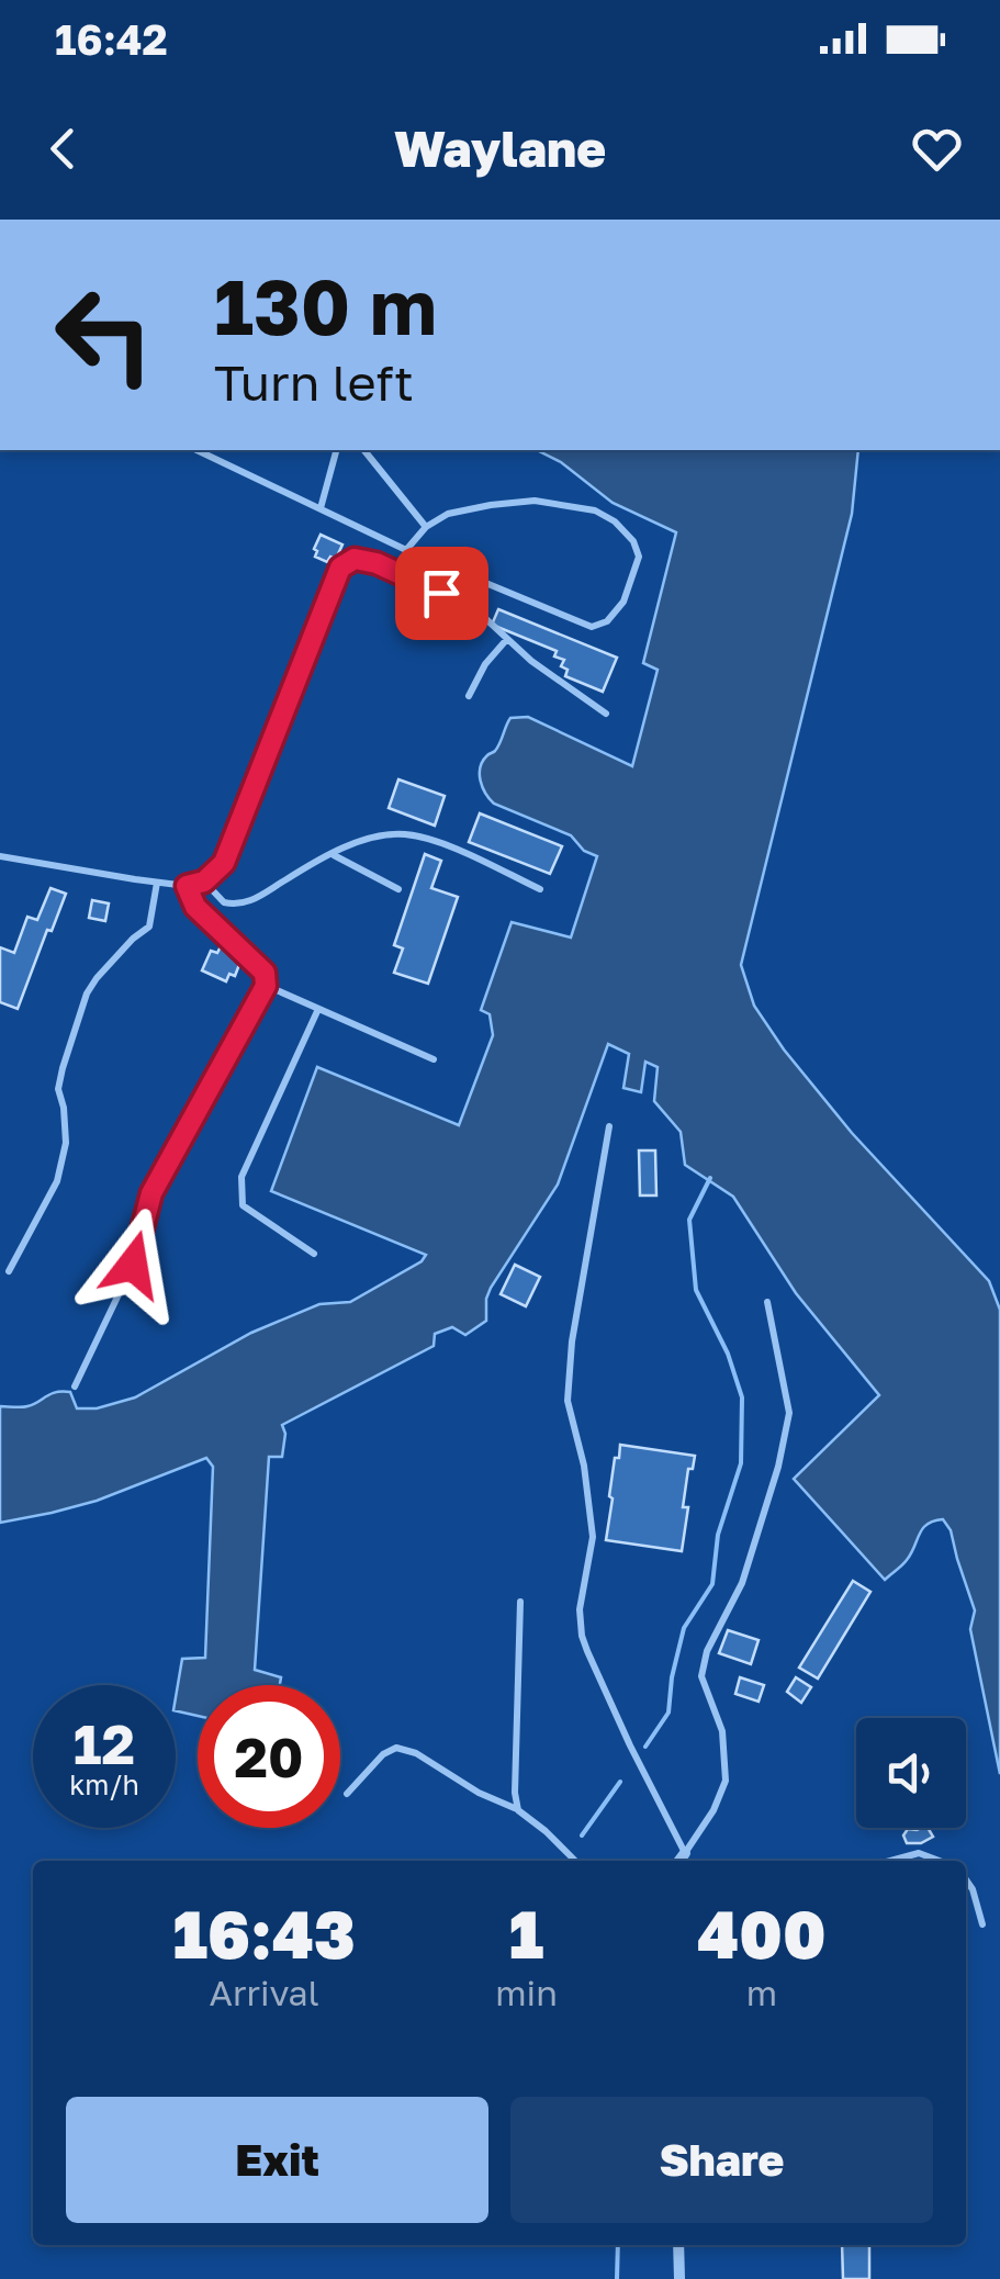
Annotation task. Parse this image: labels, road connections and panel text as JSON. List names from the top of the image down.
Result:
{
  "page": {
    "status": "16:42",
    "header": "Waylane",
    "turn": ["130 m", "Turn left"],
    "speed": "12 km/h",
    "limit": "20",
    "eta": [
      "16:43",
      "Arrival",
      "1",
      "min",
      "400",
      "m"
    ],
    "buttons": ["Exit", "Share"]
  }
}
